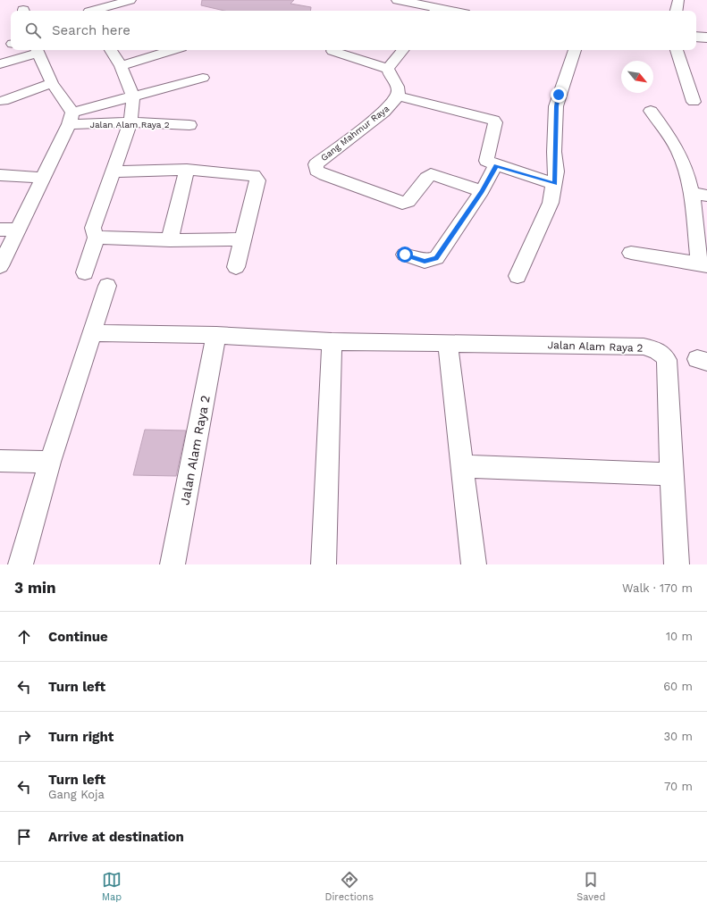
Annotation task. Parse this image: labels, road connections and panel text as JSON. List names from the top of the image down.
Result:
{
  "streets": {
    "street": ["Jalan Alam Raya 2", "Gang Mahmur Raya"]
  },
  "north": "bottom right",
  "page": {
    "search": "Search here",
    "heading": ["3 min", "Walk · 170 m"],
    "list": [
      ["Continue", "10 m"],
      ["Turn left", "60 m"],
      ["Turn right", "30 m"],
      ["Turn left", "Gang Koja", "70 m"],
      "Arrive at destination"
    ],
    "nav": ["Map", "Directions", "Saved"]
  }
}
